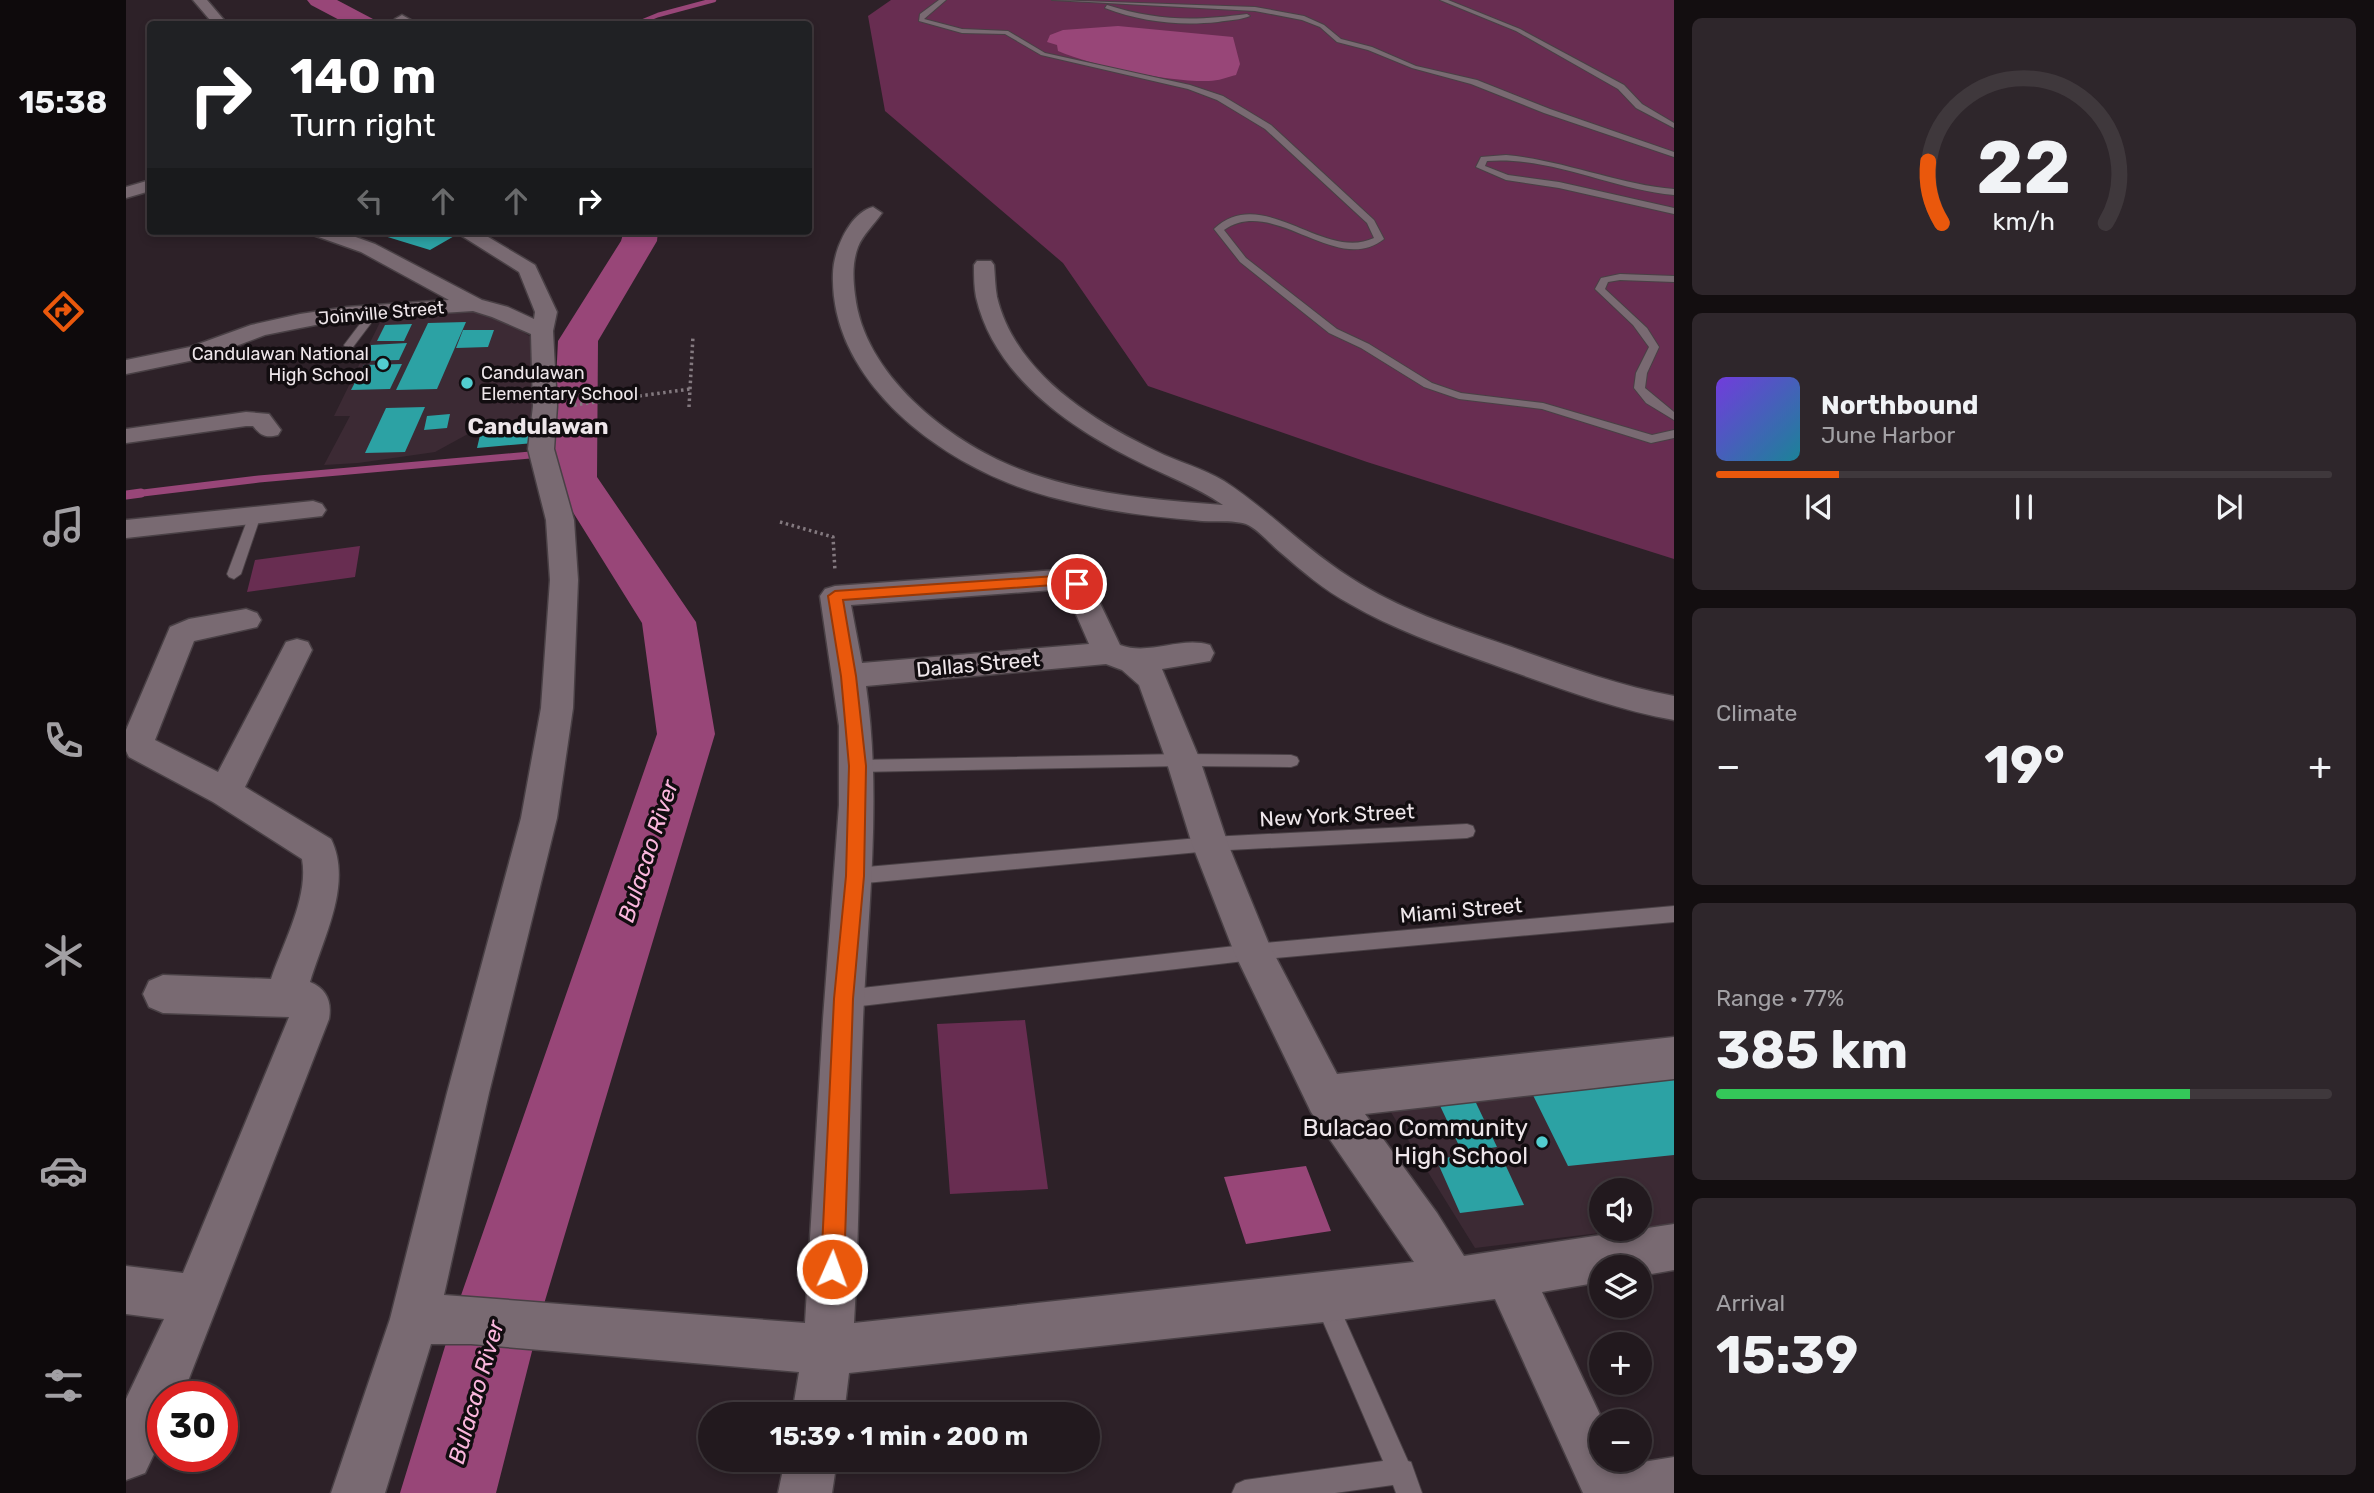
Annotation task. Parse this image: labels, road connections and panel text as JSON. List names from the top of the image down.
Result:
{
  "streets": {
    "street": ["Joinville Street", "Dallas Street"],
    "lane": ["New York Street", "Miami Street"]
  },
  "districts": ["Candulawan"],
  "water": ["Bulacao River"],
  "places": ["Candulawan National High School", "Candulawan Elementary School", "Bulacao Community High School"],
  "page": {
    "tabs": "15:38",
    "turn": ["140 m", "Turn right"],
    "song": ["Northbound", "June Harbor"],
    "tile": [
      "Climate",
      ["Range · 77%", "385 km"],
      ["Arrival", "15:39"]
    ],
    "heat": ["−", "19°", "+"],
    "map_buttons": ["+", "−"],
    "limit": "30",
    "trip": "15:39 · 1 min · 200 m",
    "gauge": ["22", "km/h"]
  }
}
